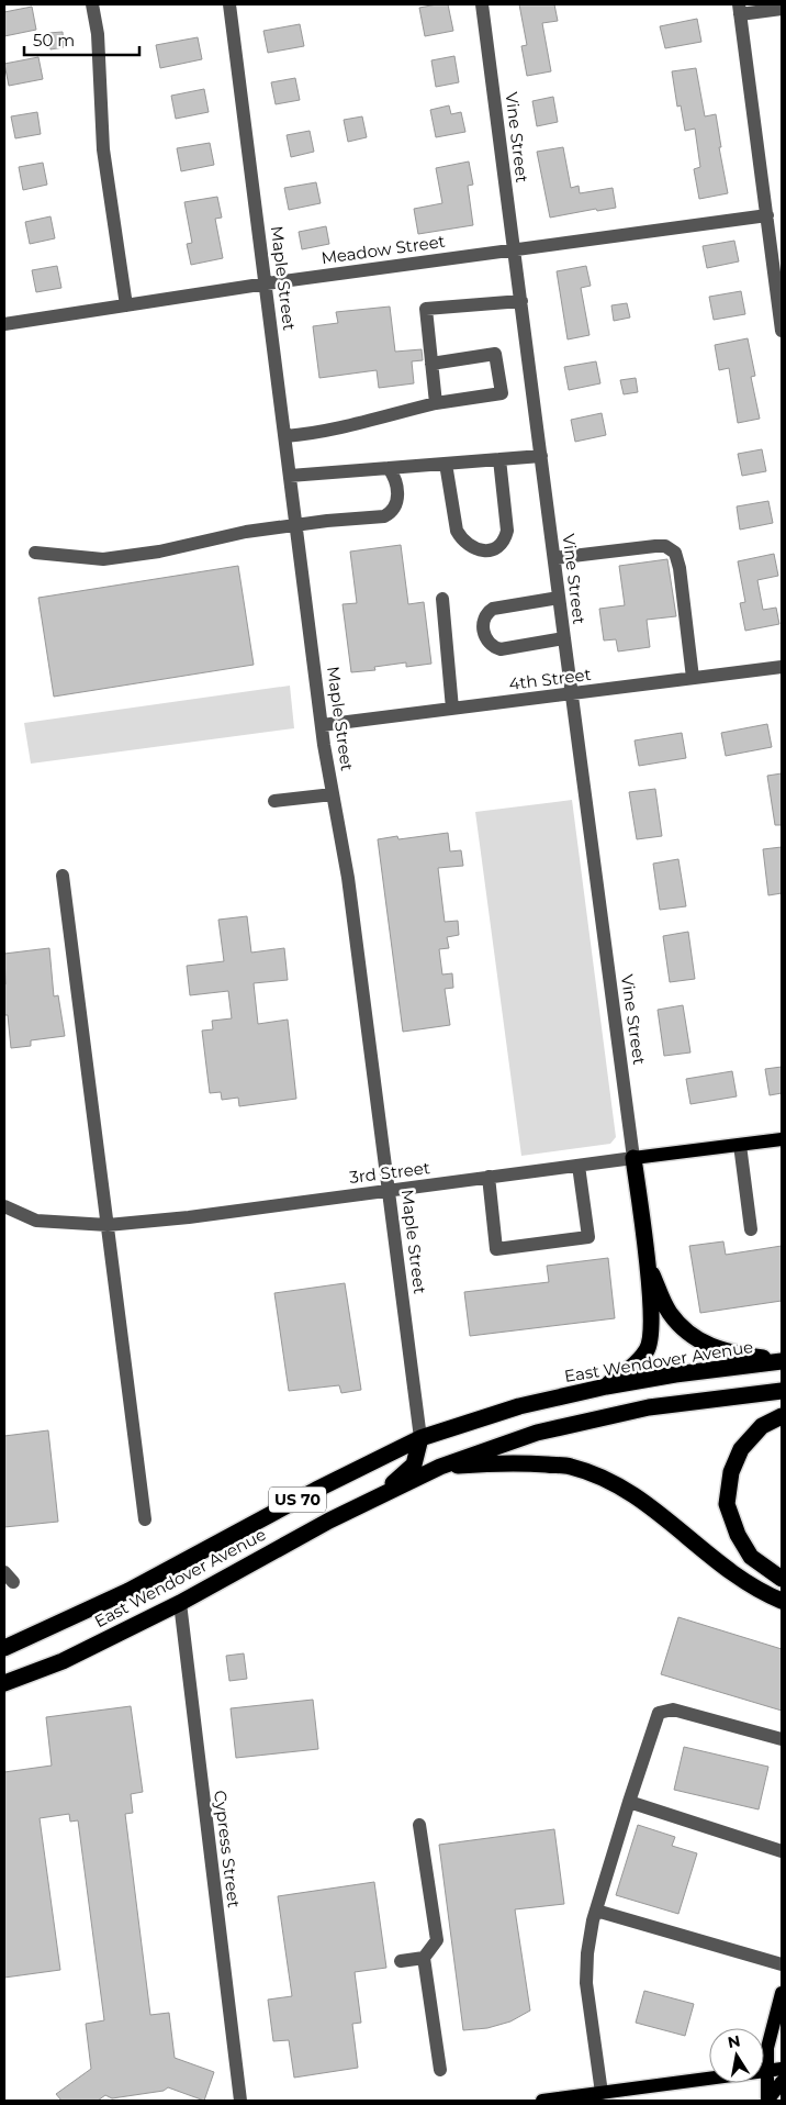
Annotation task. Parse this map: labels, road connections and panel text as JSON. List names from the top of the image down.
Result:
{
  "streets": {
    "highway": ["East Wendover Avenue", "US 70"],
    "main road": ["3rd Street"],
    "street": [
      "Vine Street",
      "Meadow Street",
      "Maple Street",
      "4th Street",
      "Cypress Street"
    ]
  },
  "crossings": [
    ["Vine Street", "Meadow Street"],
    ["Vine Street", "4th Street"],
    ["Vine Street", "3rd Street"],
    ["Meadow Street", "Maple Street"],
    ["Maple Street", "4th Street"],
    ["Maple Street", "3rd Street"],
    ["Maple Street", "East Wendover Avenue"],
    ["East Wendover Avenue", "Cypress Street"]
  ],
  "scale_bar": "50 m",
  "north": "top"
}
